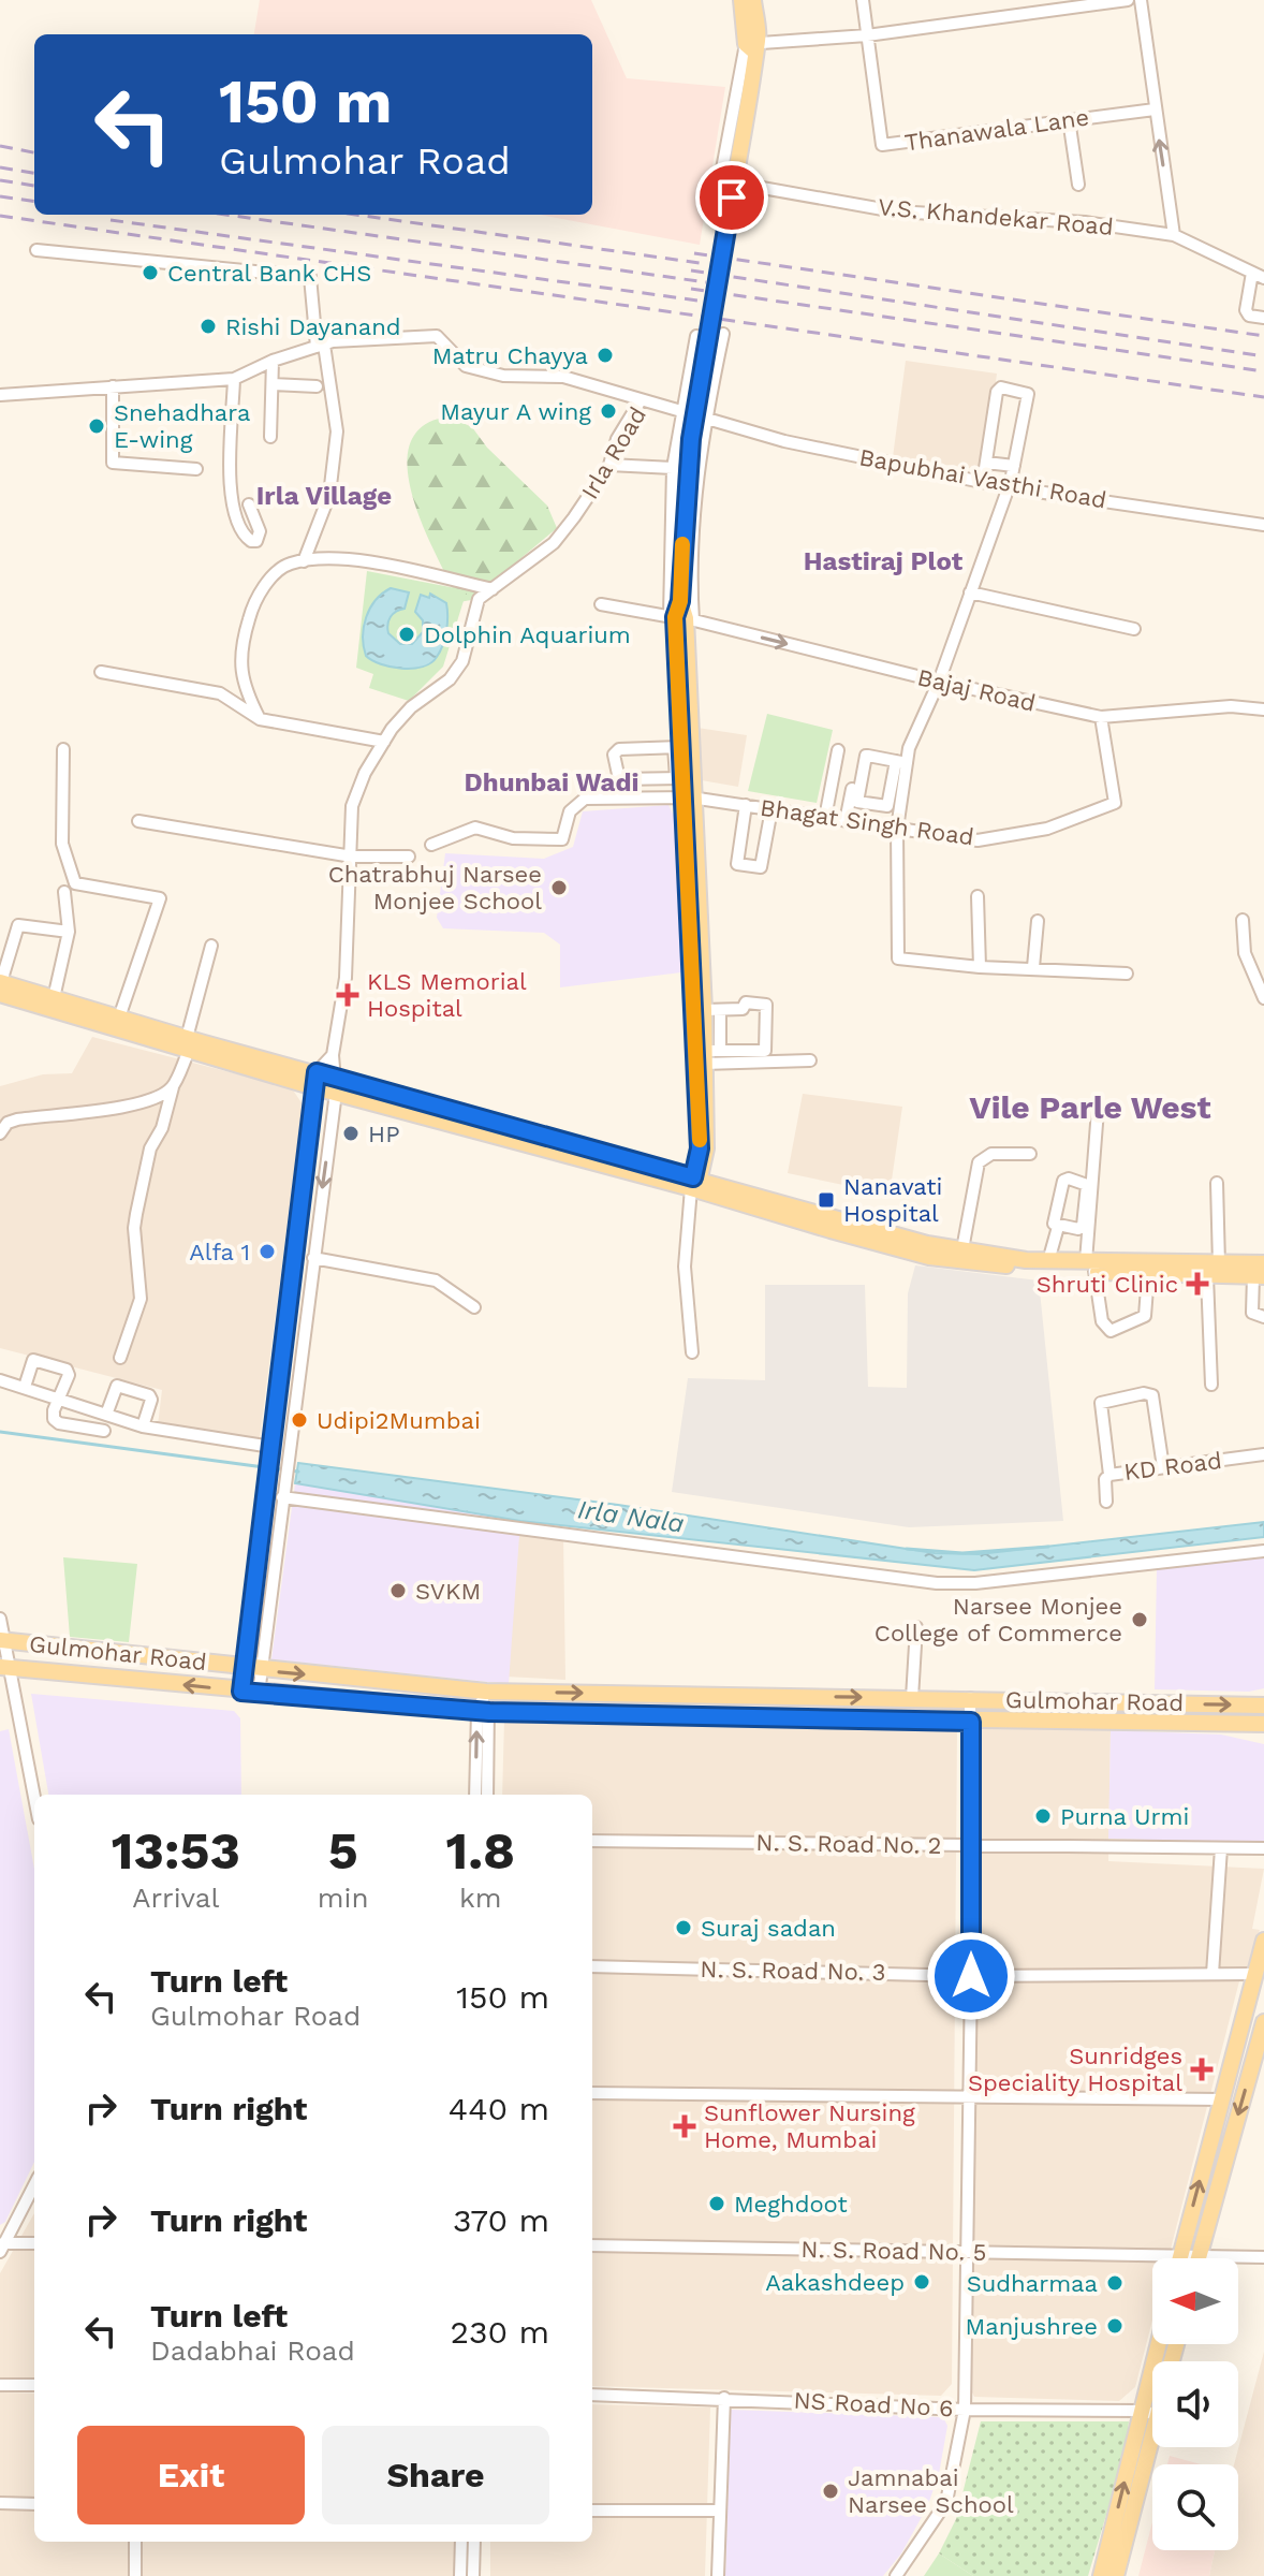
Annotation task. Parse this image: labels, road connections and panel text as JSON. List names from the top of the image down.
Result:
{
  "streets": {
    "main road": ["Gulmohar Road"],
    "street": [
      "Thanawala Lane",
      "V.S. Khandekar Road",
      "Irla Road",
      "Bapubhai Vasthi Road",
      "Bajaj Road",
      "Bhagat Singh Road",
      "KD Road",
      "N. S. Road No. 2",
      "N. S. Road No. 3",
      "N. S. Road No. 5",
      "NS Road No 6"
    ]
  },
  "crossings": [
    ["Irla Road", "Bapubhai Vasthi Road"],
    ["Irla Road", "Gulmohar Road"],
    ["Bajaj Road", "Bhagat Singh Road"]
  ],
  "one_way": ["Bajaj Road"],
  "districts": [
    "Irla Village",
    "Hastiraj Plot",
    "Dhunbai Wadi",
    "Vile Parle West"
  ],
  "water": ["Irla Nala"],
  "places": {
    "other": [
      "Central Bank CHS",
      "Rishi Dayanand",
      "Matru Chayya",
      "Mayur A wing",
      "Snehadhara E-wing",
      "Dolphin Aquarium",
      "Chatrabhuj Narsee Monjee School",
      "HP",
      "Alfa 1",
      "Udipi2Mumbai",
      "SVKM",
      "Narsee Monjee College of Commerce",
      "Purna Urmi",
      "Suraj sadan",
      "Meghdoot",
      "Aakashdeep",
      "Sudharmaa",
      "Manjushree",
      "Jamnabai Narsee School"
    ],
    "health": [
      "KLS Memorial Hospital",
      "Shruti Clinic",
      "Sunridges Speciality Hospital",
      "Sunflower Nursing Home, Mumbai"
    ],
    "transit": ["Nanavati Hospital"]
  },
  "north": "left",
  "page": {
    "turn": ["150 m", "Gulmohar Road"],
    "eta": [
      "13:53",
      "Arrival",
      "5",
      "min",
      "1.8",
      "km"
    ],
    "list": [
      {
        "name": "Turn left",
        "note": "Gulmohar Road",
        "value": "150 m"
      },
      {
        "name": "Turn right",
        "value": "440 m"
      },
      {
        "name": "Turn right",
        "value": "370 m"
      },
      {
        "name": "Turn left",
        "note": "Dadabhai Road",
        "value": "230 m"
      }
    ],
    "buttons": ["Exit", "Share"]
  }
}
